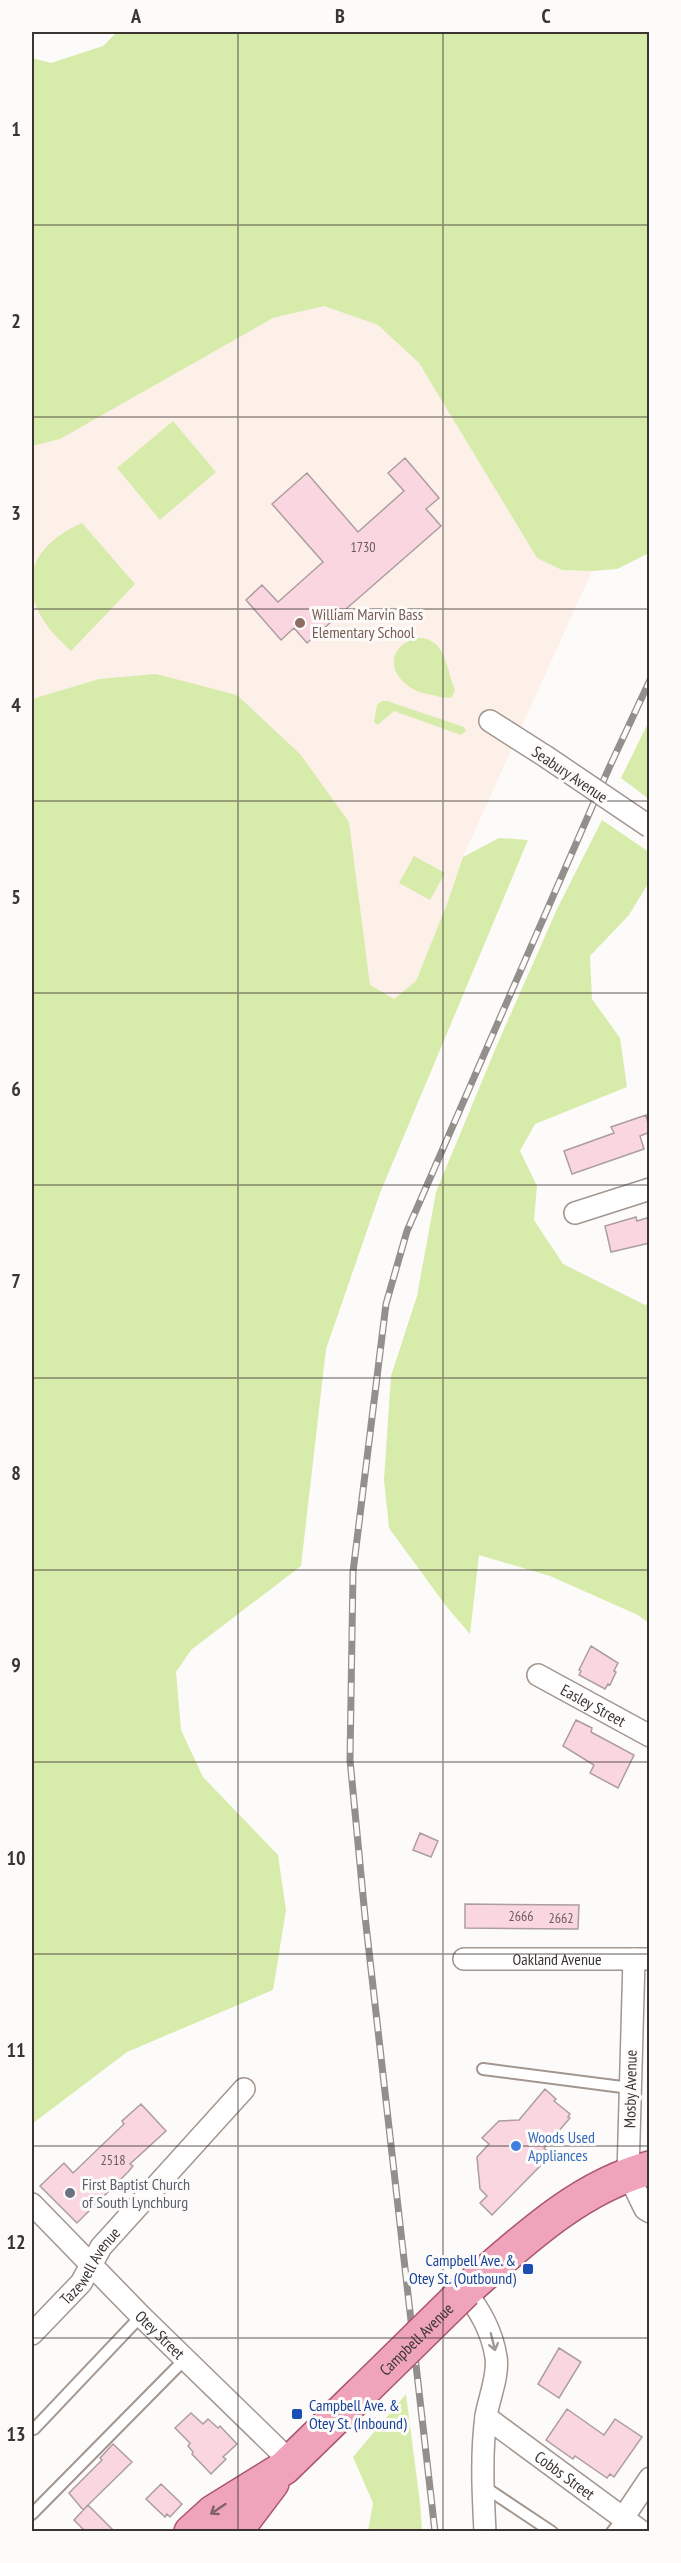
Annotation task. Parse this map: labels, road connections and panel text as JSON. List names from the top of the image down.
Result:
{
  "streets": {
    "main road": ["Campbell Avenue"],
    "street": [
      "Seabury Avenue",
      "Easley Street",
      "Oakland Avenue",
      "Mosby Avenue",
      "Tazewell Avenue",
      "Otey Street",
      "Cobbs Street"
    ]
  },
  "crossings": [
    ["Oakland Avenue", "Mosby Avenue"],
    ["Mosby Avenue", "Campbell Avenue"],
    ["Tazewell Avenue", "Otey Street"],
    ["Otey Street", "Campbell Avenue"]
  ],
  "places": {
    "other": ["William Marvin Bass Elementary School", "Woods Used Appliances", "First Baptist Church of South Lynchburg"],
    "transit": ["Campbell Ave. & Otey St. (Outbound)", "Campbell Ave. & Otey St. (Inbound)"]
  },
  "house_numbers": [
    "1730",
    "2666",
    "2662",
    "2518"
  ],
  "grid": {
    "columns": ["A", "B", "C"],
    "rows": [
      "1",
      "2",
      "3",
      "4",
      "5",
      "6",
      "7",
      "8",
      "9",
      "10",
      "11",
      "12",
      "13"
    ]
  }
}
